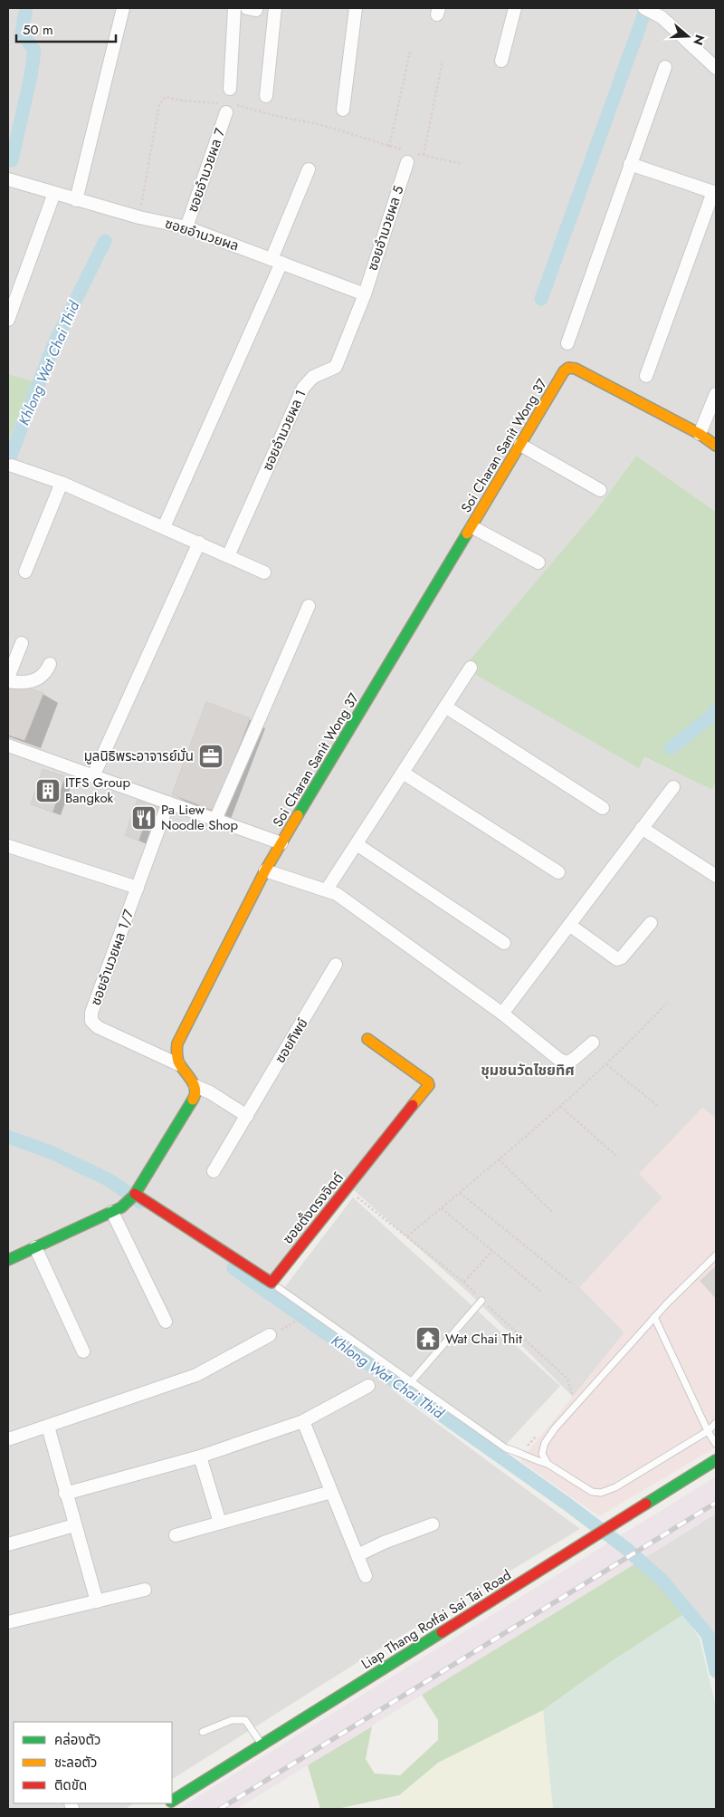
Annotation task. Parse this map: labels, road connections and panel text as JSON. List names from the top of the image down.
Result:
{
  "streets": {
    "street": [
      "ซอยอำนวยผล 7",
      "ซอยอำนวยผล 5",
      "ซอยอำนวยผล",
      "ซอยอำนวยผล 1",
      "Soi Charan Sanit Wong 37",
      "ซอยอำนวยผล 1/7",
      "ซอยทิพย์",
      "ซอยตั้งตรงจิตต์",
      "Liap Thang Rotfai Sai Tai Road"
    ]
  },
  "crossings": [
    ["ซอยอำนวยผล 7", "ซอยอำนวยผล"],
    ["ซอยอำนวยผล 5", "ซอยอำนวยผล"],
    ["ซอยอำนวยผล 5", "ซอยอำนวยผล 1"],
    ["ซอยอำนวยผล", "ซอยอำนวยผล 1"],
    ["Soi Charan Sanit Wong 37", "ซอยอำนวยผล 1/7"]
  ],
  "districts": ["ชุมชนวัดไชยทิศ"],
  "water": ["Khlong Wat Chai Thid"],
  "places": {
    "office": ["มูลนิธิพระอาจารย์มั่น"],
    "building": ["ITFS Group Bangkok"],
    "restaurant": ["Pa Liew Noodle Shop"],
    "temple": ["Wat Chai Thit"]
  },
  "legend": ["คล่องตัว", "ชะลอตัว", "ติดขัด"],
  "scale_bar": "50 m",
  "north": "right"
}
